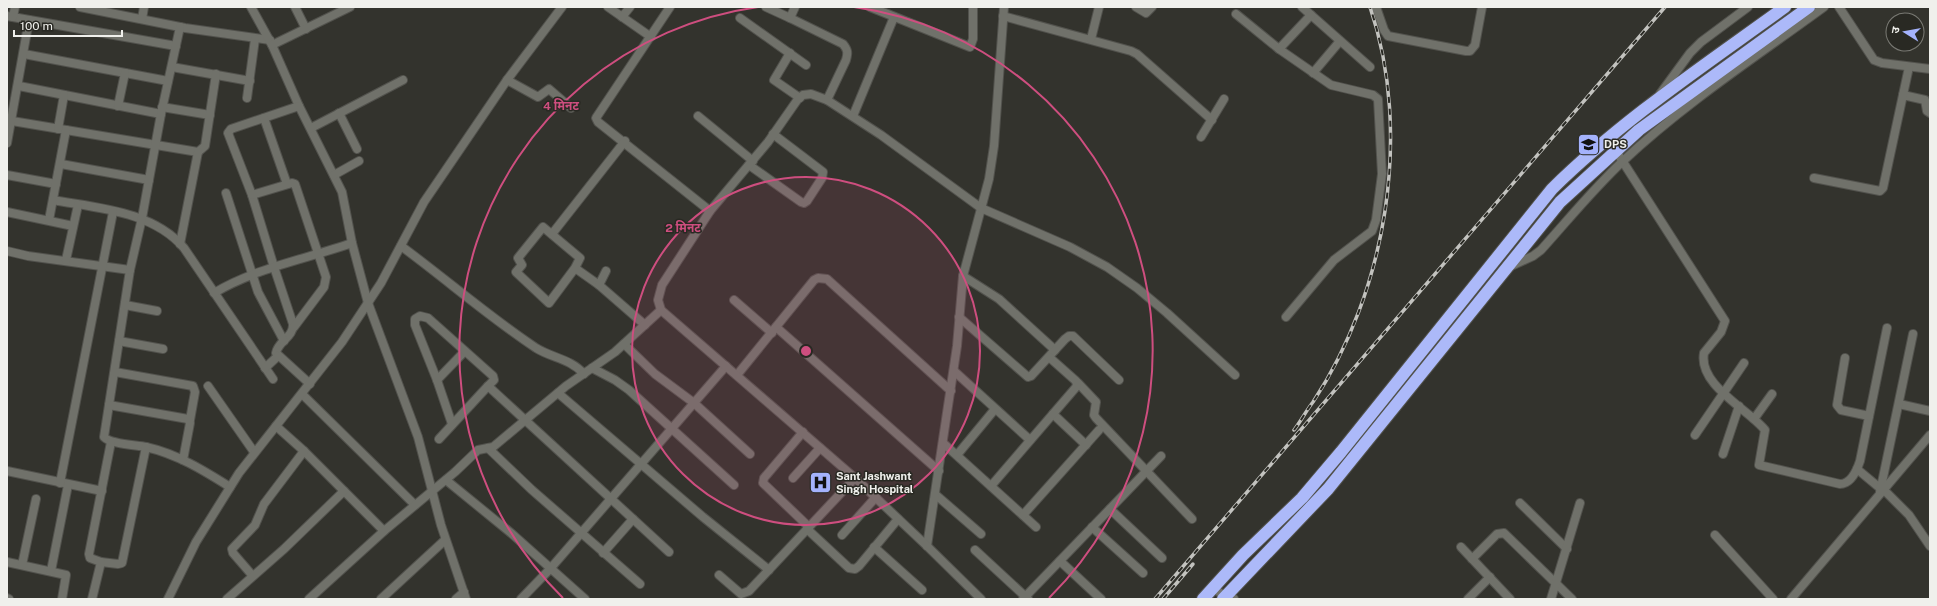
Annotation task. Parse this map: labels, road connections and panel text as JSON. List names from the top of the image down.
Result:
{
  "places": {
    "school or university": ["DPS"],
    "hospital": ["Sant Jashwant Singh Hospital"]
  },
  "scale_bar": "100 m",
  "north": "left",
  "rings": ["4 मिनट", "2 मिनट"]
}
